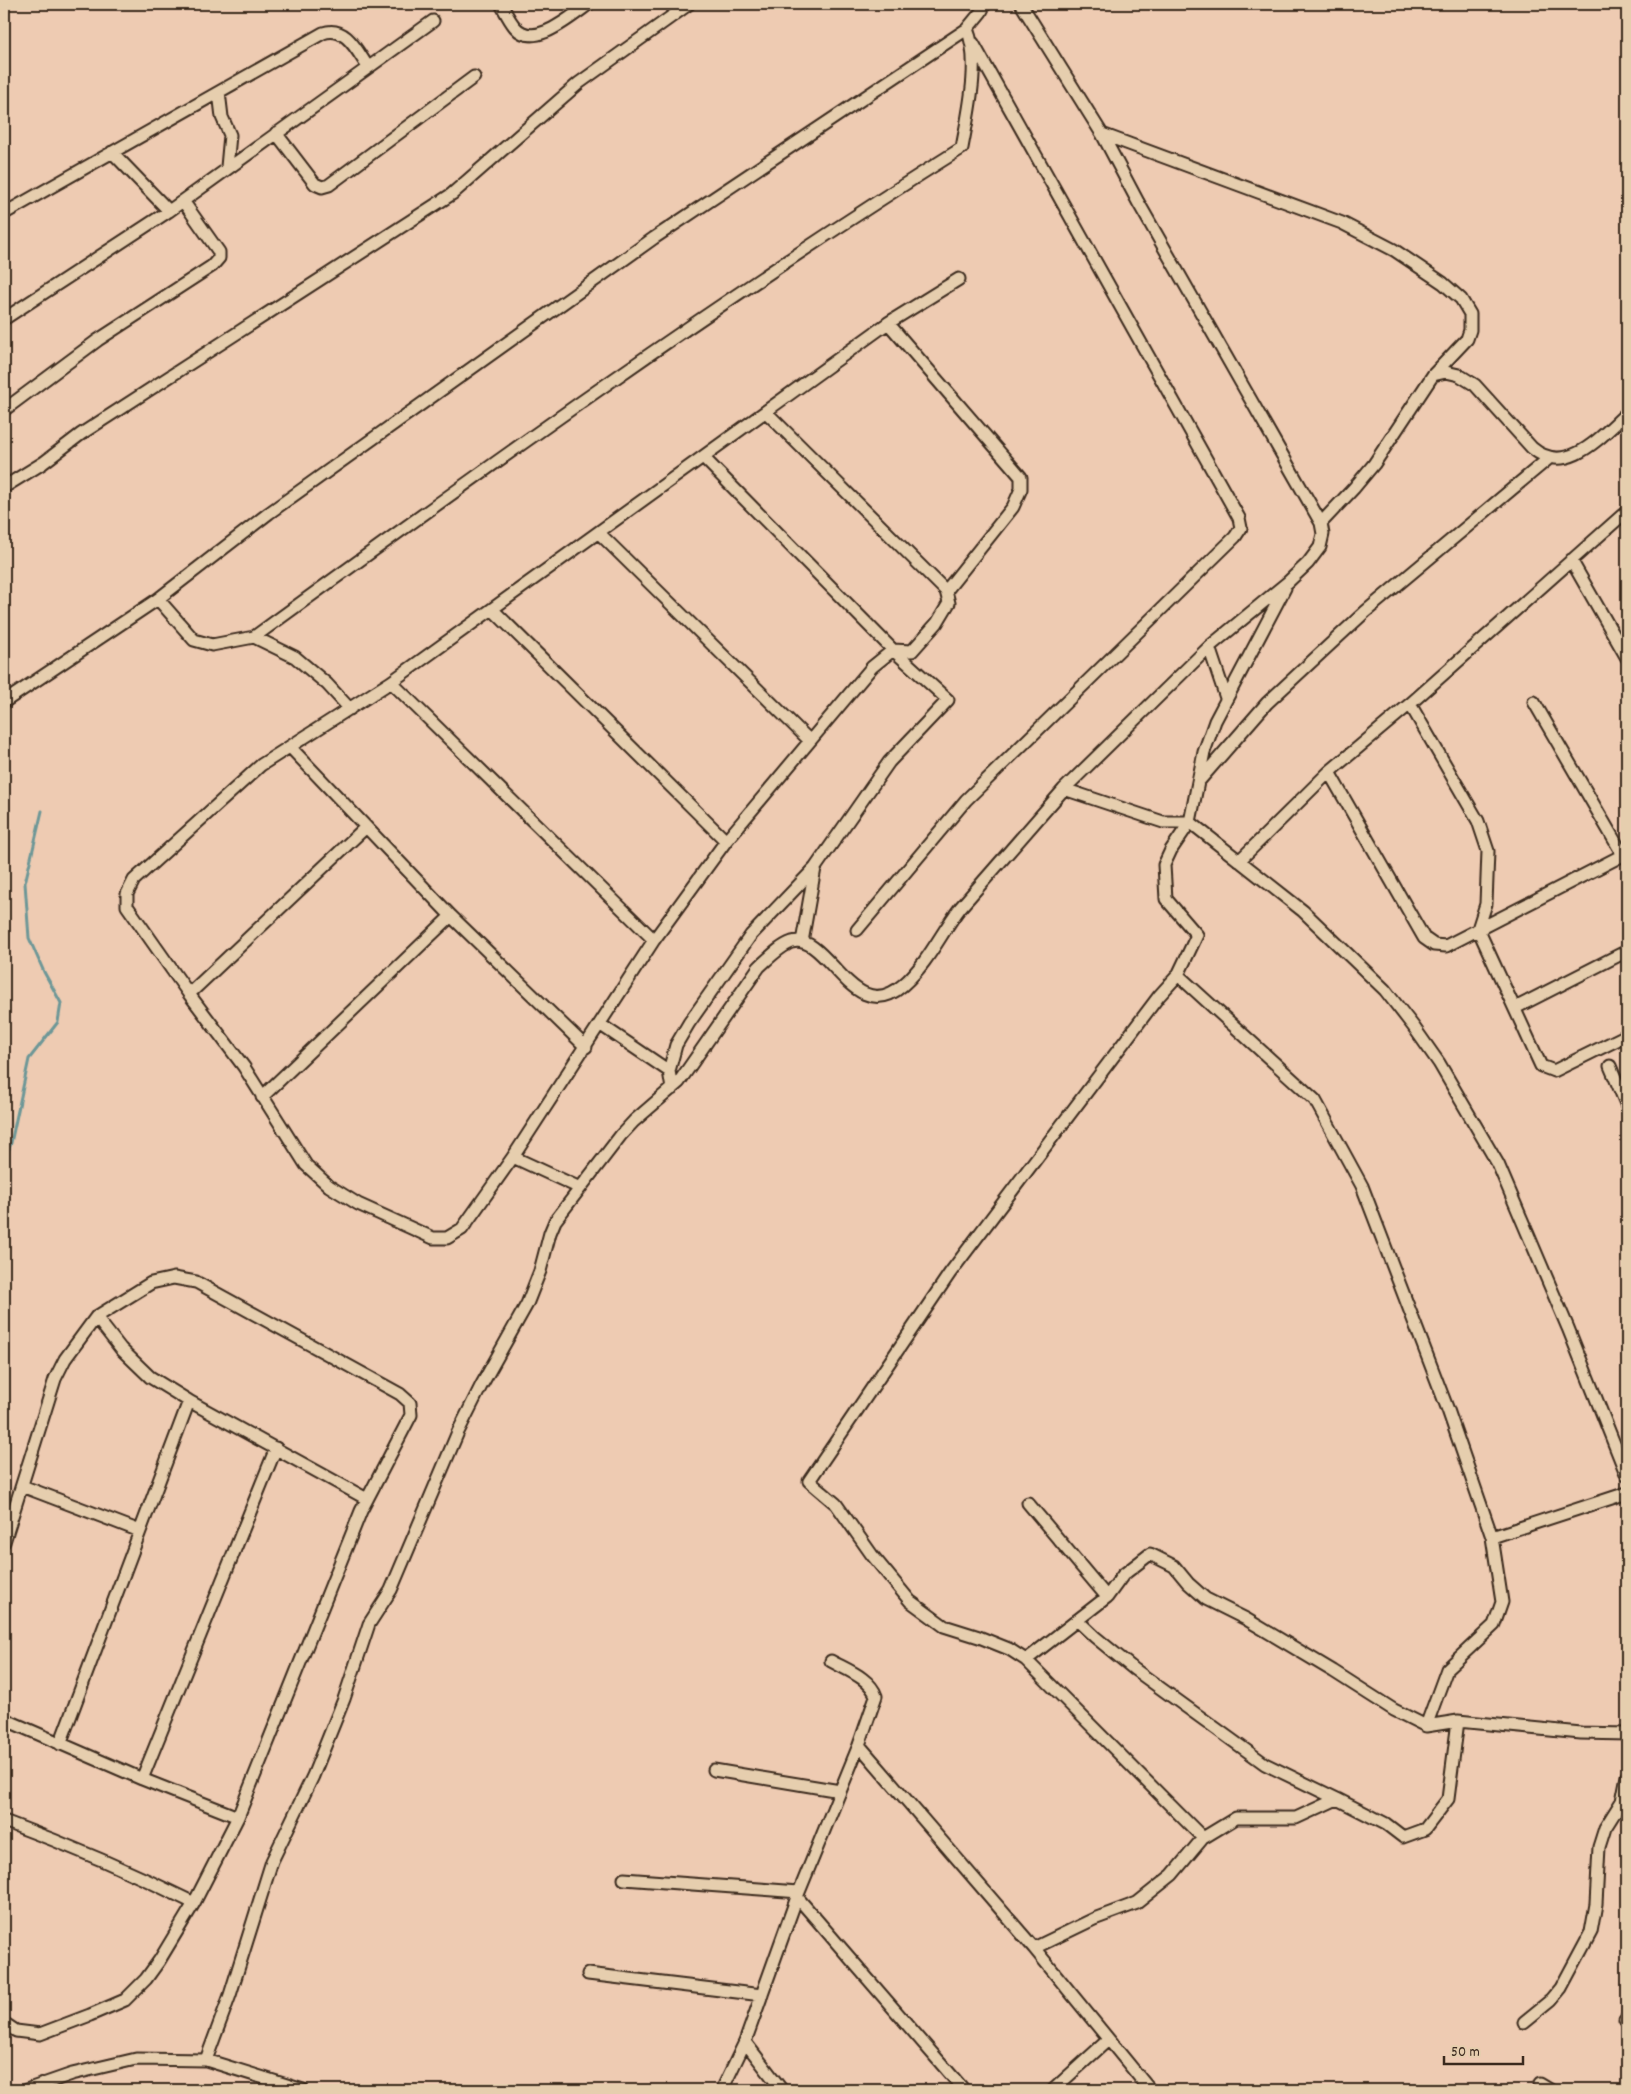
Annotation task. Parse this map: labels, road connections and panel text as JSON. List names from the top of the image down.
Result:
{
  "scale_bar": "50 m"
}
